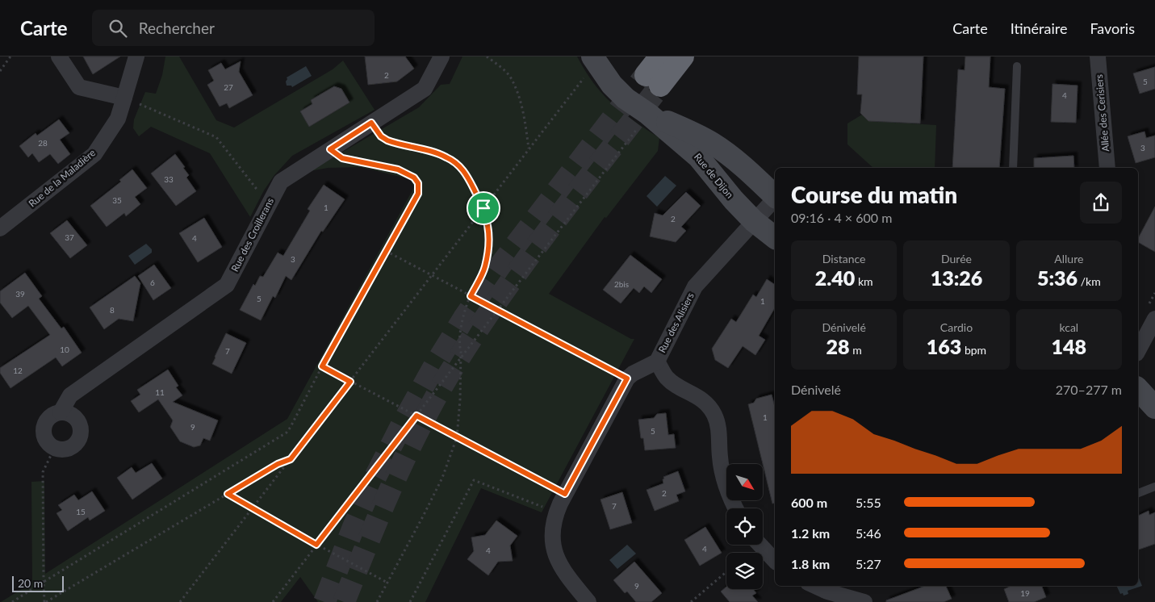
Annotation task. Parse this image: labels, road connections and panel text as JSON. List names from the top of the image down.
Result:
{
  "streets": {
    "street": [
      "Allée des Cerisiers",
      "Rue de Dijon",
      "Rue de la Maladière",
      "Rue des Croillerans",
      "Rue des Alisiers"
    ]
  },
  "crossings": [
    ["Rue de Dijon", "Rue des Alisiers"]
  ],
  "house_numbers": [
    "2",
    "5",
    "27",
    "4",
    "28",
    "3",
    "33",
    "35",
    "1",
    "2",
    "37",
    "4",
    "3",
    "6",
    "2bis",
    "39",
    "5",
    "1",
    "8",
    "10",
    "7",
    "12",
    "11",
    "1",
    "9",
    "5",
    "2",
    "7",
    "15",
    "4",
    "4",
    "9",
    "19"
  ],
  "scale_bar": "20 m",
  "north": "bottom right",
  "page": {
    "header": "Carte",
    "search": "Rechercher",
    "nav": ["Carte", "Itinéraire", "Favoris"],
    "heading": ["Course du matin", "09:16 · 4 × 600 m"],
    "stats": [
      ["Distance", "2.40 km"],
      ["Durée", "13:26"],
      ["Allure", "5:36 /km"],
      ["Dénivelé", "28 m"],
      ["Cardio", "163 bpm"],
      ["kcal", "148"]
    ],
    "chart": ["Dénivelé", "270–277 m"],
    "list": [
      {
        "name": "600 m",
        "note": "5:55"
      },
      {
        "name": "1.2 km",
        "note": "5:46"
      },
      {
        "name": "1.8 km",
        "note": "5:27"
      }
    ],
    "scale": "20 m"
  }
}
